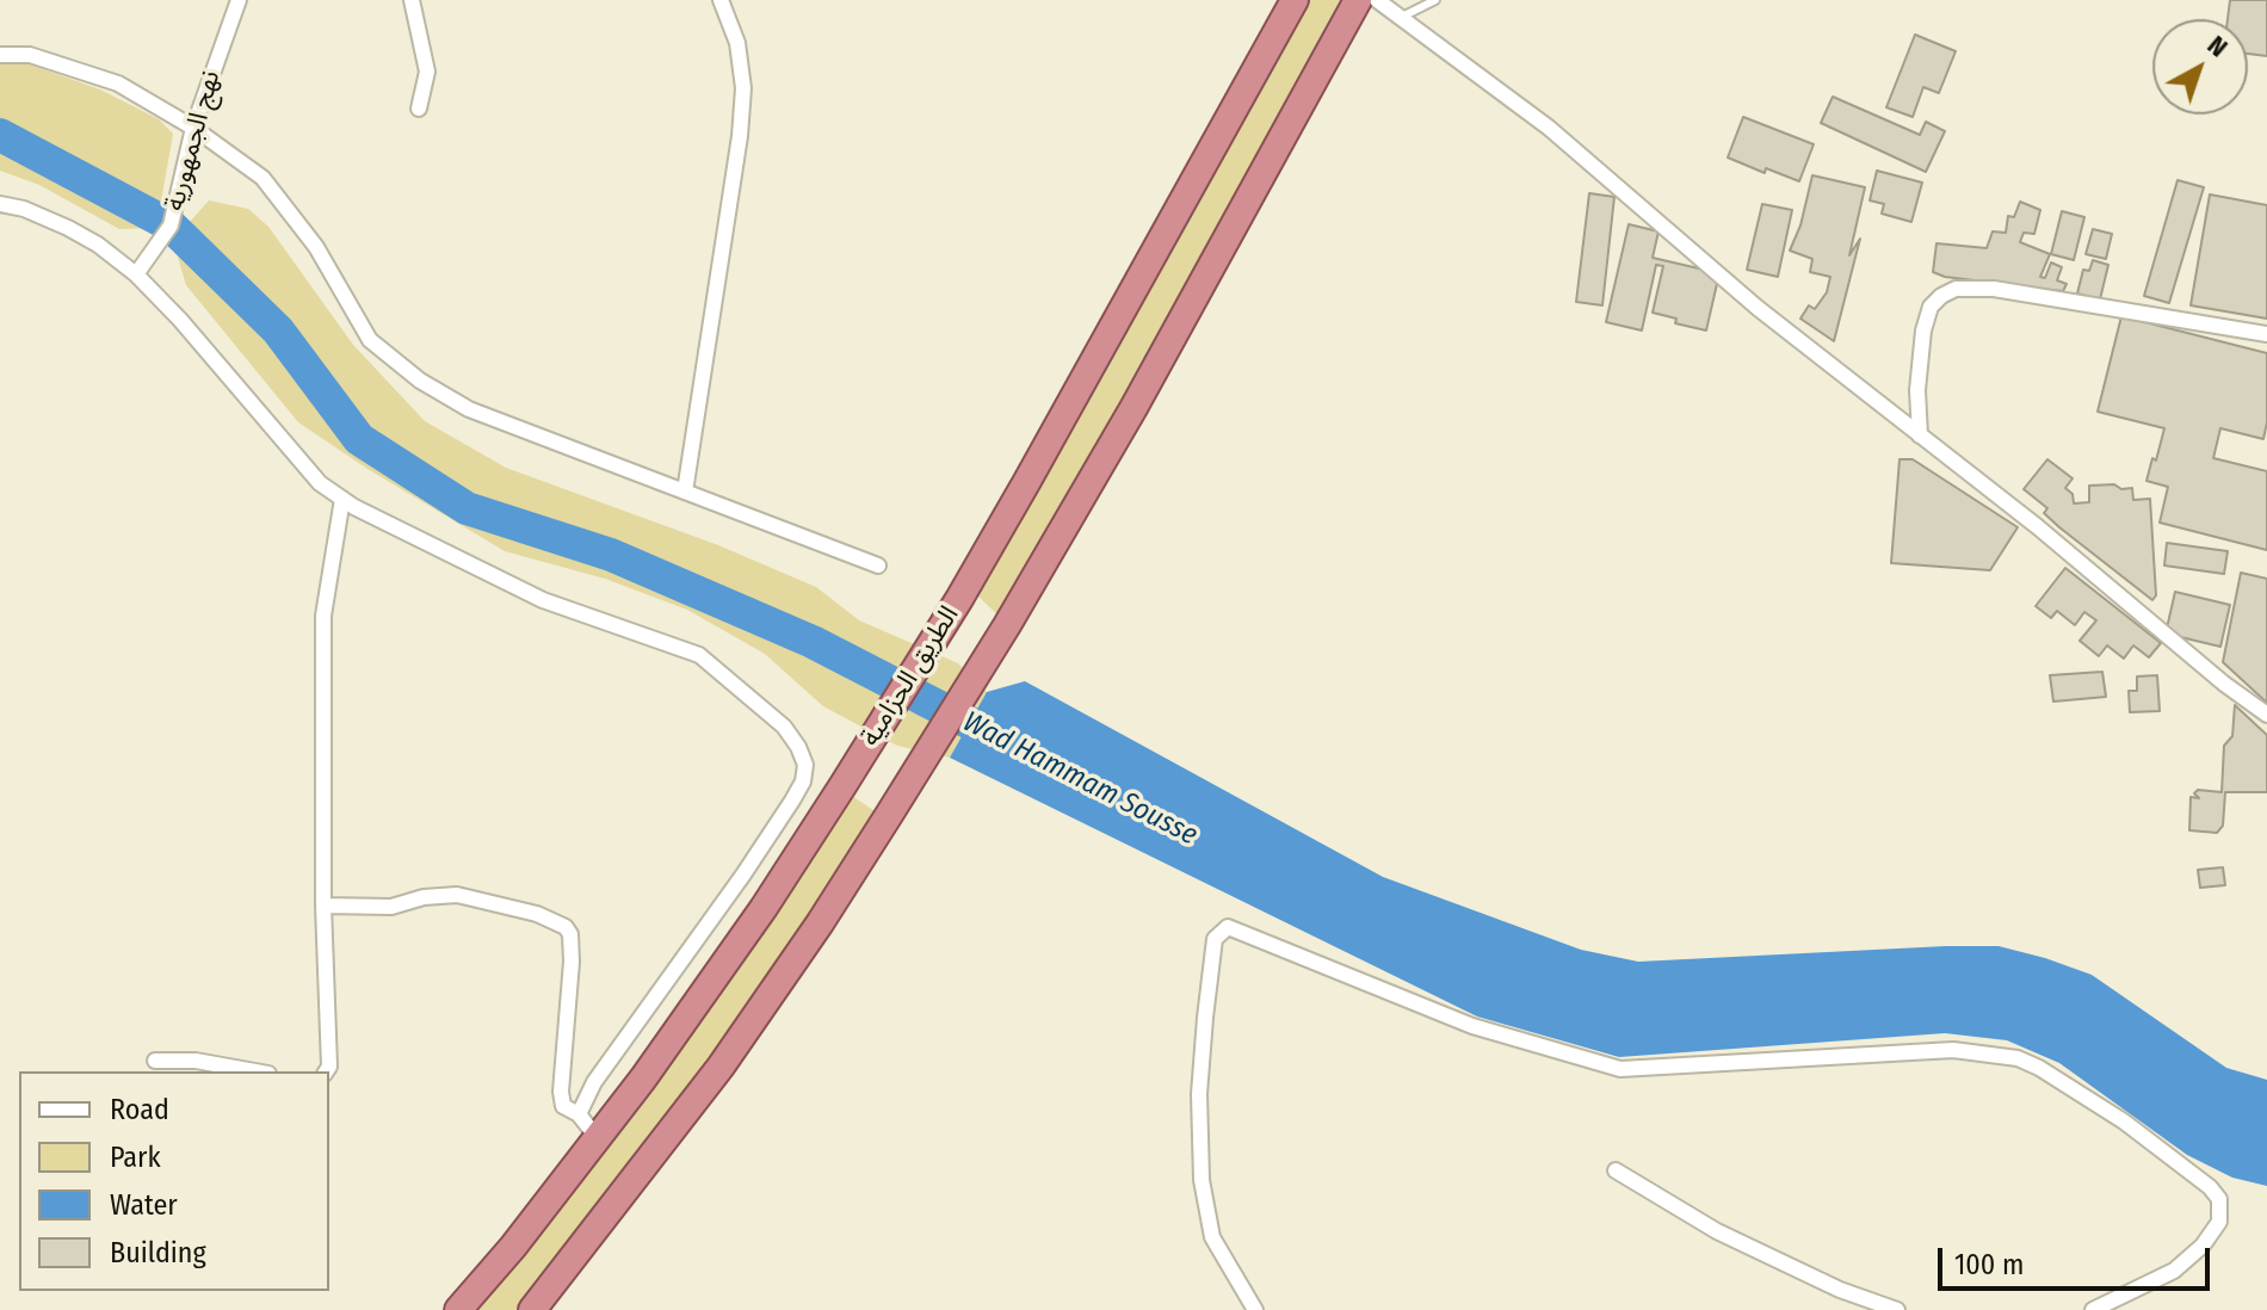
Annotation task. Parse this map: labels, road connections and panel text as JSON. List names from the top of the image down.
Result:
{
  "streets": {
    "highway": ["الطريق الحزامية"],
    "street": ["نهج الجمهورية"]
  },
  "water": ["Wad Hammam Sousse"],
  "legend": [
    "Road",
    "Park",
    "Water",
    "Building"
  ],
  "scale_bar": "100 m",
  "north": "top right"
}
